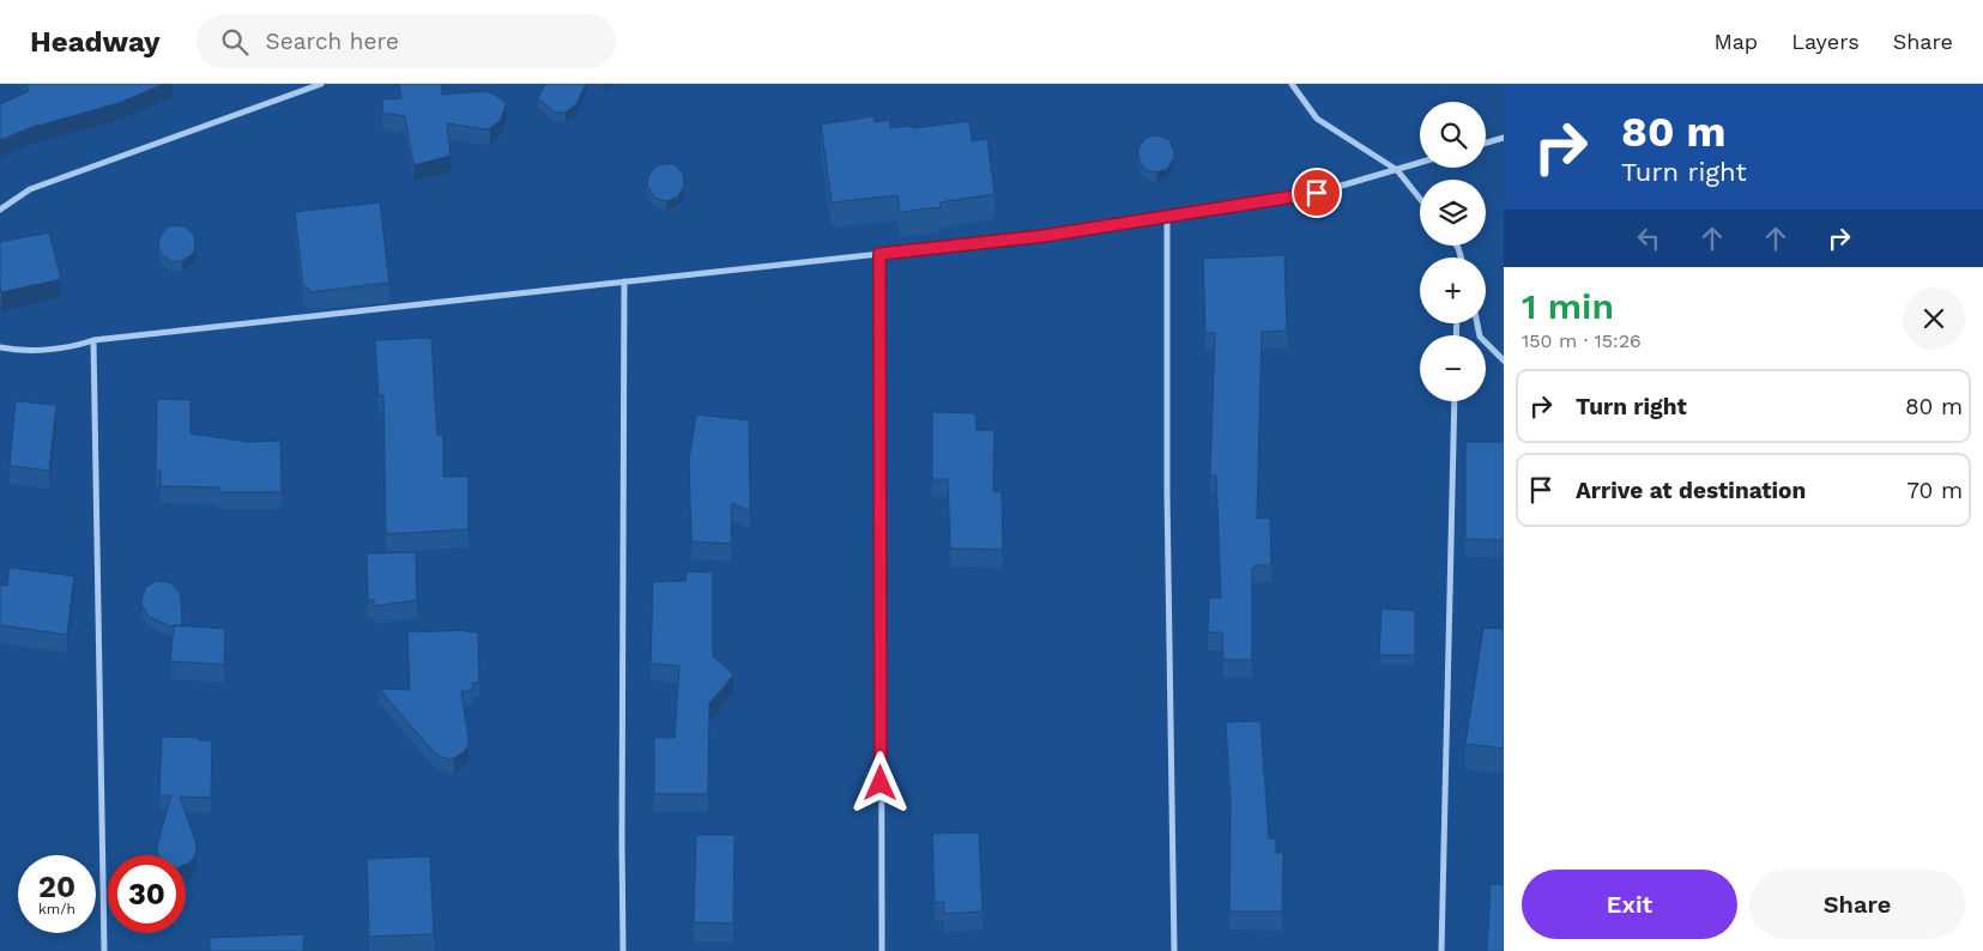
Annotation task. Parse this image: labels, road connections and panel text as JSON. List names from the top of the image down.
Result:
{
  "page": {
    "header": "Headway",
    "search": "Search here",
    "nav": ["Map", "Layers", "Share"],
    "turn": ["80 m", "Turn right"],
    "map_buttons": ["+", "−"],
    "heading": ["1 min", "150 m · 15:26"],
    "list": [
      {
        "name": "Turn right",
        "value": "80 m"
      },
      {
        "name": "Arrive at destination",
        "value": "70 m"
      }
    ],
    "speed": "20 km/h",
    "limit": "30",
    "buttons": ["Exit", "Share"]
  }
}
